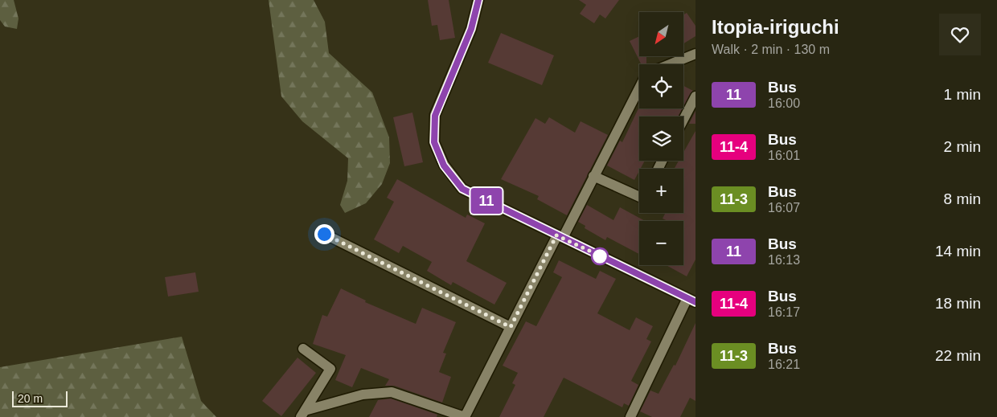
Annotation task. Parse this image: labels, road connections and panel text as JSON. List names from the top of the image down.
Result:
{
  "lines": ["bus line 11"],
  "scale_bar": "20 m",
  "north": "bottom left",
  "page": {
    "on_map": "11",
    "heading": ["Itopia-iriguchi", "Walk · 2 min · 130 m"],
    "map_buttons": ["+", "−"],
    "list": [
      {
        "mark": "11",
        "name": "Bus",
        "note": "16:00",
        "value": "1 min"
      },
      {
        "mark": "11-4",
        "name": "Bus",
        "note": "16:01",
        "value": "2 min"
      },
      {
        "mark": "11-3",
        "name": "Bus",
        "note": "16:07",
        "value": "8 min"
      },
      {
        "mark": "11",
        "name": "Bus",
        "note": "16:13",
        "value": "14 min"
      },
      {
        "mark": "11-4",
        "name": "Bus",
        "note": "16:17",
        "value": "18 min"
      },
      {
        "mark": "11-3",
        "name": "Bus",
        "note": "16:21",
        "value": "22 min"
      }
    ],
    "scale": "20 m"
  }
}
